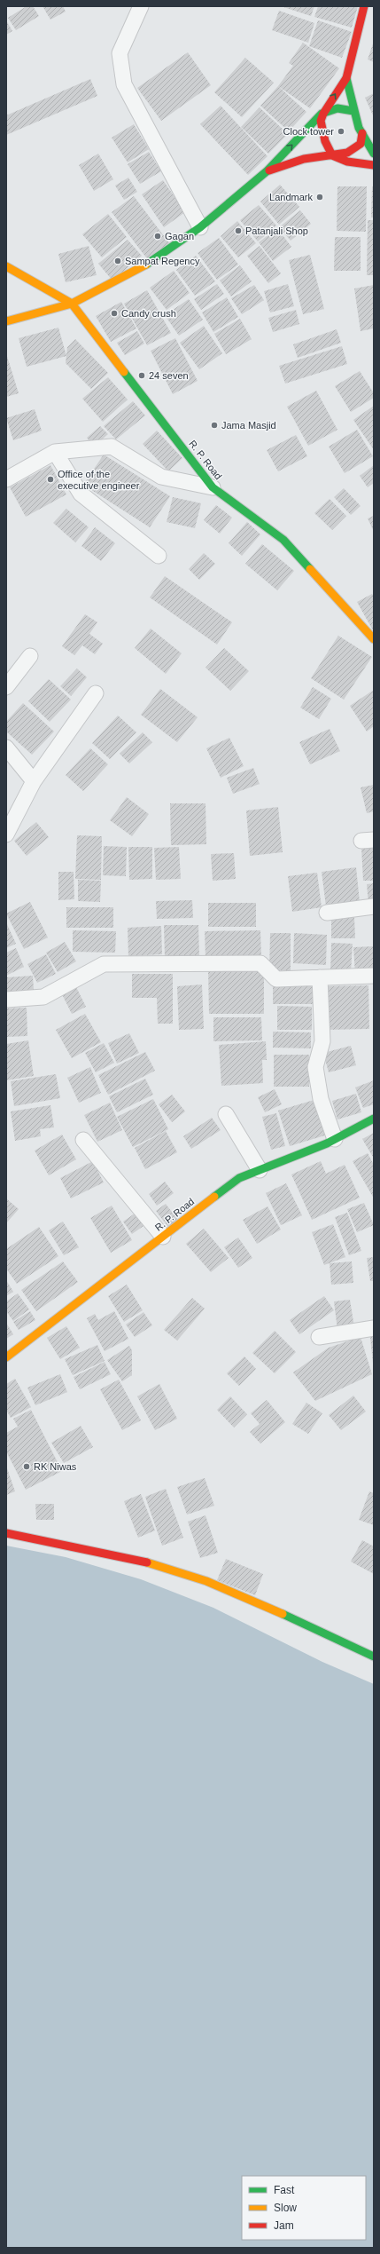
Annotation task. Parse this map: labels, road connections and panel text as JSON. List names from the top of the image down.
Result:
{
  "streets": {
    "street": ["R. P. Road"]
  },
  "places": [
    "Clock tower",
    "Landmark",
    "Patanjali Shop",
    "Gagan",
    "Sampat Regency",
    "Candy crush",
    "24 seven",
    "Jama Masjid",
    "Office of the executive engineer",
    "RK Niwas"
  ],
  "legend": ["Fast", "Slow", "Jam"]
}
